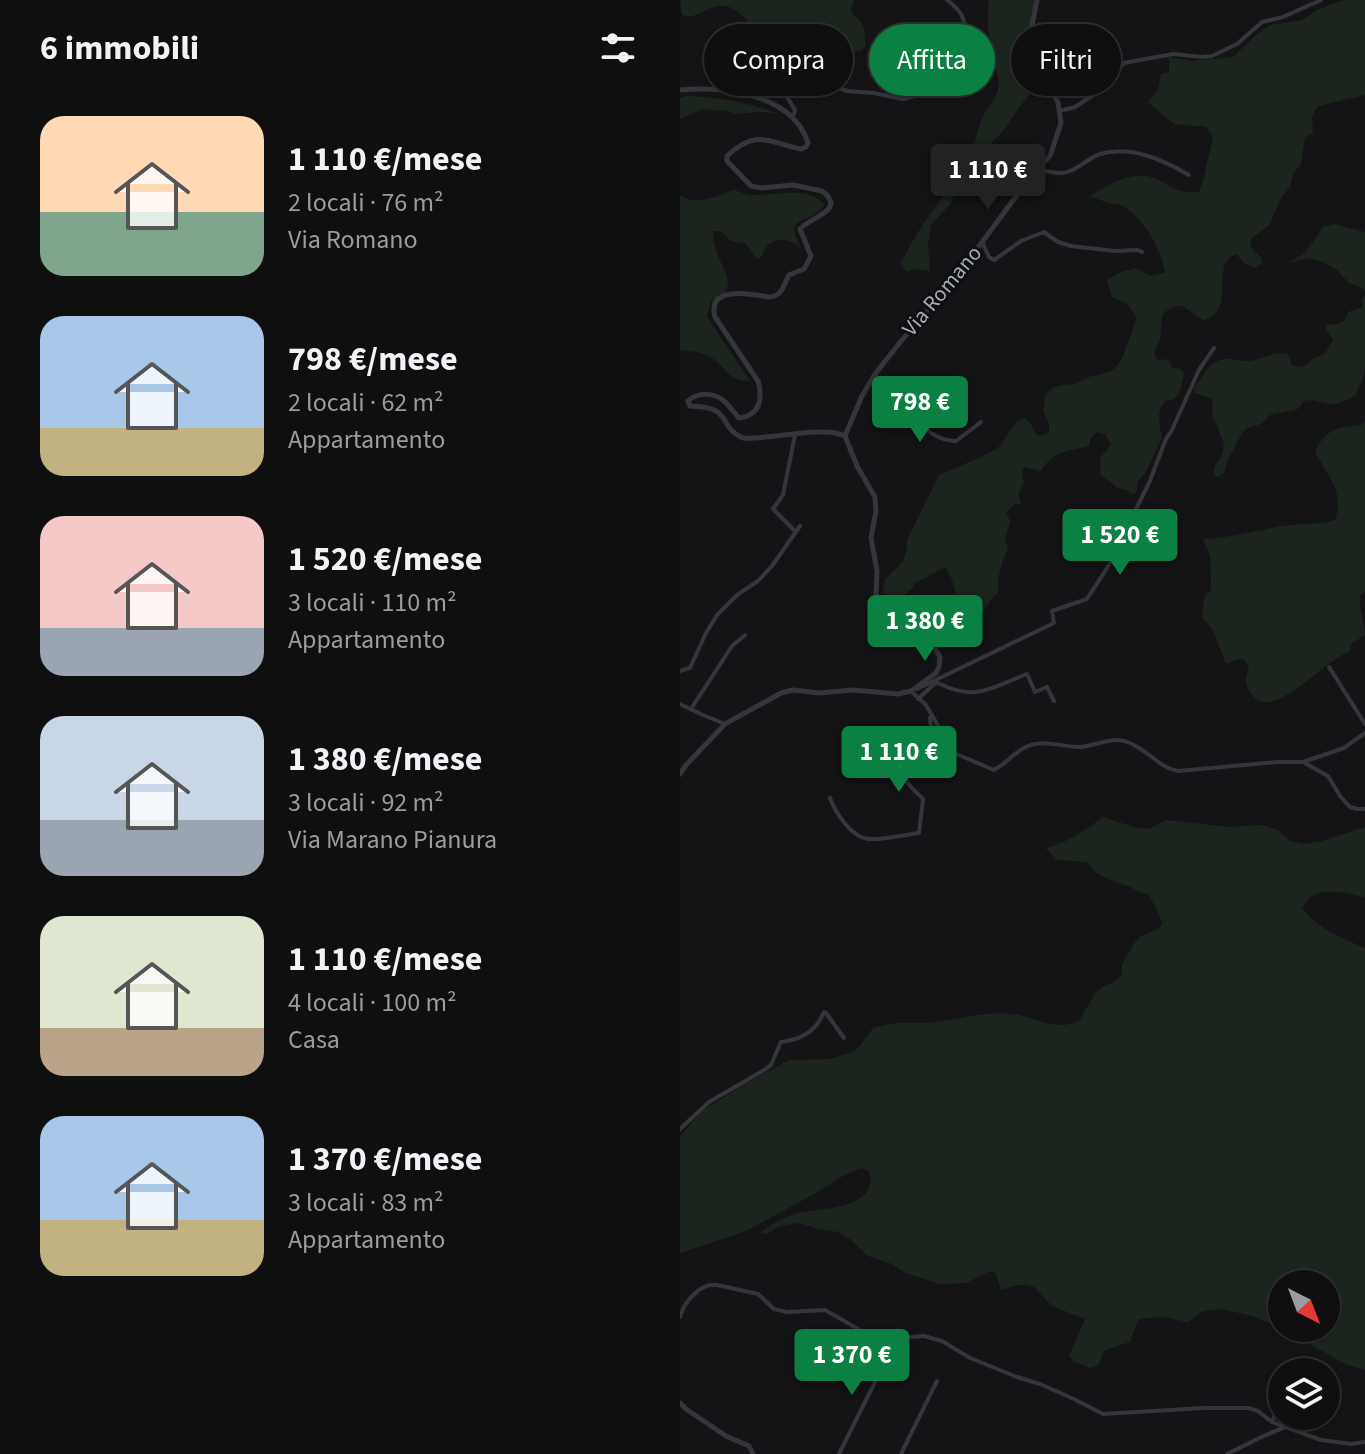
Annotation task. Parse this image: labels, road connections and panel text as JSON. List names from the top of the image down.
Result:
{
  "streets": {
    "street": ["Via Romano"]
  },
  "north": "bottom right",
  "page": {
    "heading": "6 immobili",
    "chip": ["Compra", "Affitta", "Filtri"],
    "list": [
      {
        "name": "1 110 €/mese",
        "note": "2 locali · 76 m² · Via Romano"
      },
      {
        "name": "798 €/mese",
        "note": "2 locali · 62 m² · Appartamento"
      },
      {
        "name": "1 520 €/mese",
        "note": "3 locali · 110 m² · Appartamento"
      },
      {
        "name": "1 380 €/mese",
        "note": "3 locali · 92 m² · Via Marano Pianura"
      },
      {
        "name": "1 110 €/mese",
        "note": "4 locali · 100 m² · Casa"
      },
      {
        "name": "1 370 €/mese",
        "note": "3 locali · 83 m² · Appartamento"
      }
    ],
    "price": [
      "1 110 €",
      "798 €",
      "1 520 €",
      "1 380 €",
      "1 110 €",
      "1 370 €"
    ]
  }
}
